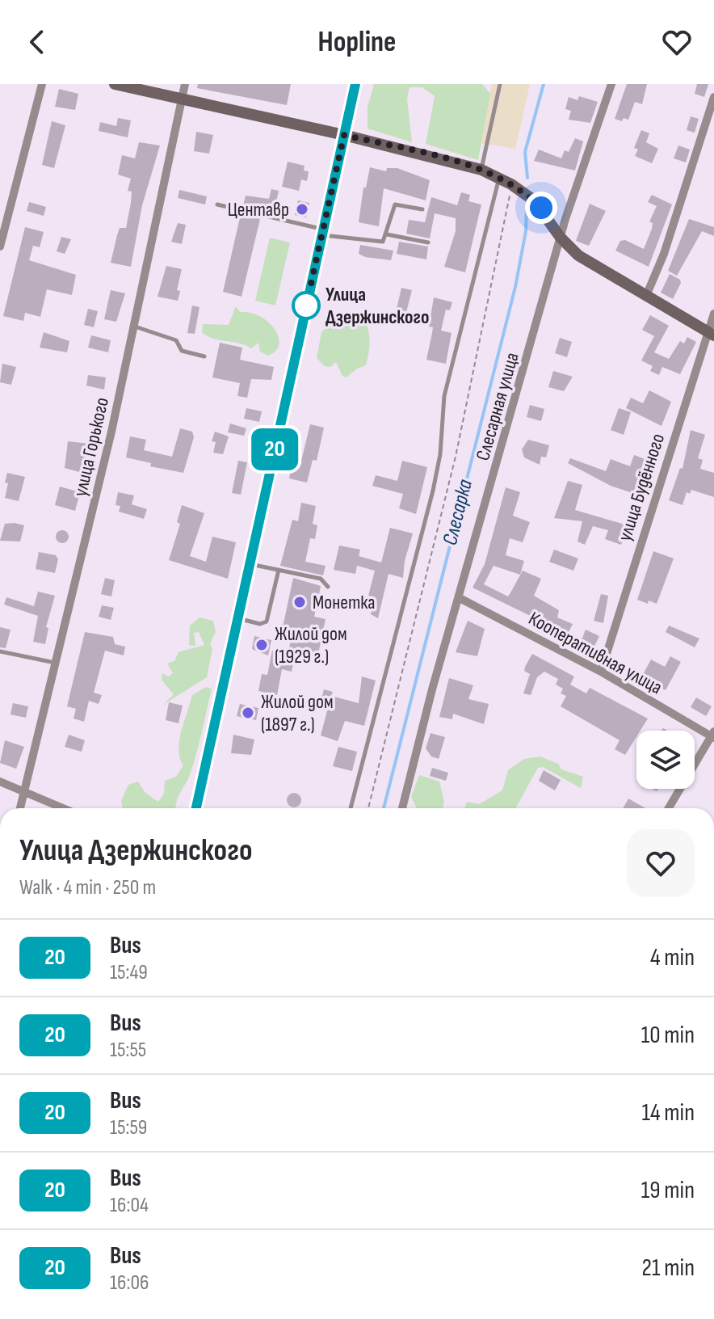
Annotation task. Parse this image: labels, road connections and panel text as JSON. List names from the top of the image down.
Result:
{
  "streets": {
    "street": [
      "Слесарная улица",
      "улица Горького",
      "улица Будённого",
      "Кооперативная улица"
    ]
  },
  "crossings": [
    ["Слесарная улица", "Кооперативная улица"],
    ["улица Будённого", "Кооперативная улица"]
  ],
  "water": ["Слесарка"],
  "places": [
    "Центавр",
    "Улица Дзержинского",
    "Монетка",
    "Жилой дом (1929 г.)",
    "Жилой дом (1897 г.)"
  ],
  "lines": ["bus line 20"],
  "page": {
    "header": "Hopline",
    "on_map": "20",
    "heading": ["Улица Дзержинского", "Walk · 4 min · 250 m"],
    "list": [
      {
        "mark": "20",
        "name": "Bus",
        "note": "15:49",
        "value": "4 min"
      },
      {
        "mark": "20",
        "name": "Bus",
        "note": "15:55",
        "value": "10 min"
      },
      {
        "mark": "20",
        "name": "Bus",
        "note": "15:59",
        "value": "14 min"
      },
      {
        "mark": "20",
        "name": "Bus",
        "note": "16:04",
        "value": "19 min"
      },
      {
        "mark": "20",
        "name": "Bus",
        "note": "16:06",
        "value": "21 min"
      }
    ]
  }
}
